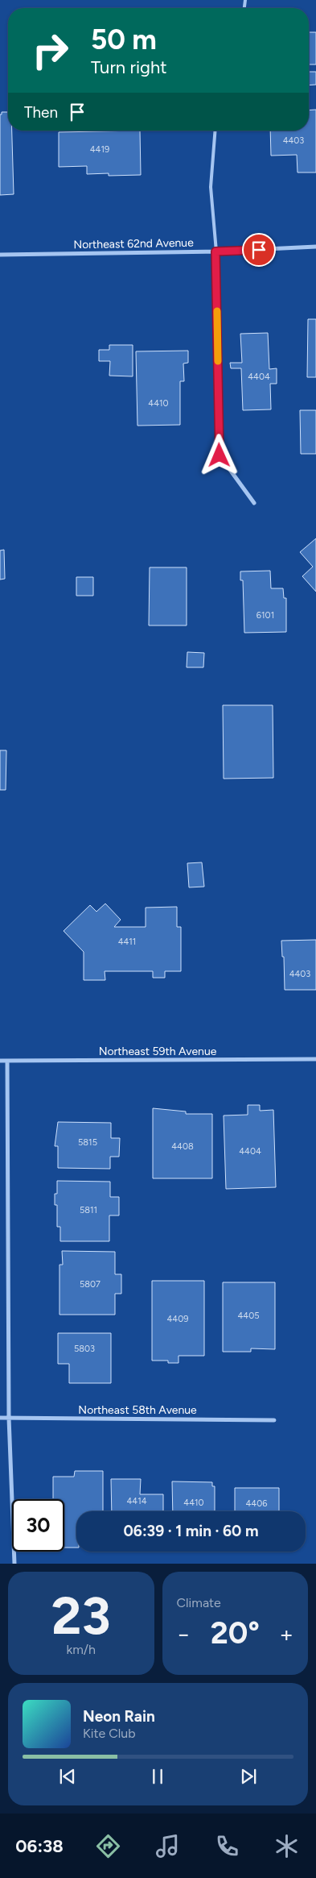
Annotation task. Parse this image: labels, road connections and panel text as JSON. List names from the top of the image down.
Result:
{
  "streets": {
    "street": ["Northeast 62nd Avenue", "Northeast 59th Avenue", "Northeast 58th Avenue"]
  },
  "house_numbers": [
    "4403",
    "4419",
    "4404",
    "4410",
    "6101",
    "4411",
    "4403",
    "5815",
    "4408",
    "4404",
    "5811",
    "5807",
    "4405",
    "4409",
    "5803",
    "4414",
    "4410",
    "4406"
  ],
  "page": {
    "turn": ["50 m", "Turn right"],
    "then": "Then",
    "limit": "30",
    "trip": "06:39 · 1 min · 60 m",
    "tile": [
      ["23", "km/h"],
      "Climate"
    ],
    "heat": ["−", "20°", "+"],
    "song": ["Neon Rain", "Kite Club"],
    "tabs": "06:38"
  }
}
